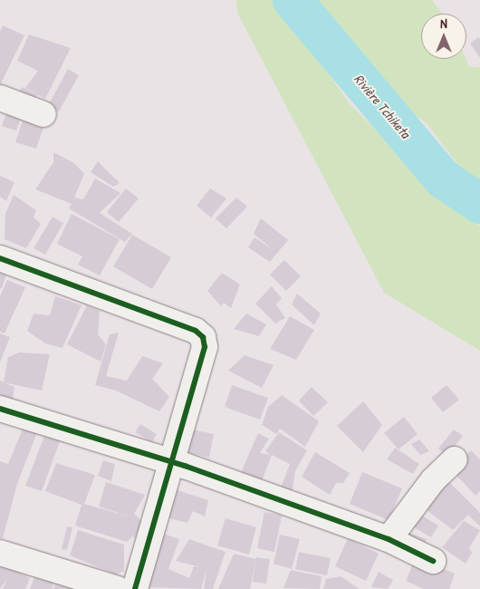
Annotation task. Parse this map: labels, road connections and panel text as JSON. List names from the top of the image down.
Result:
{
  "water": ["Rivière Tchiketa"],
  "north": "top"
}
